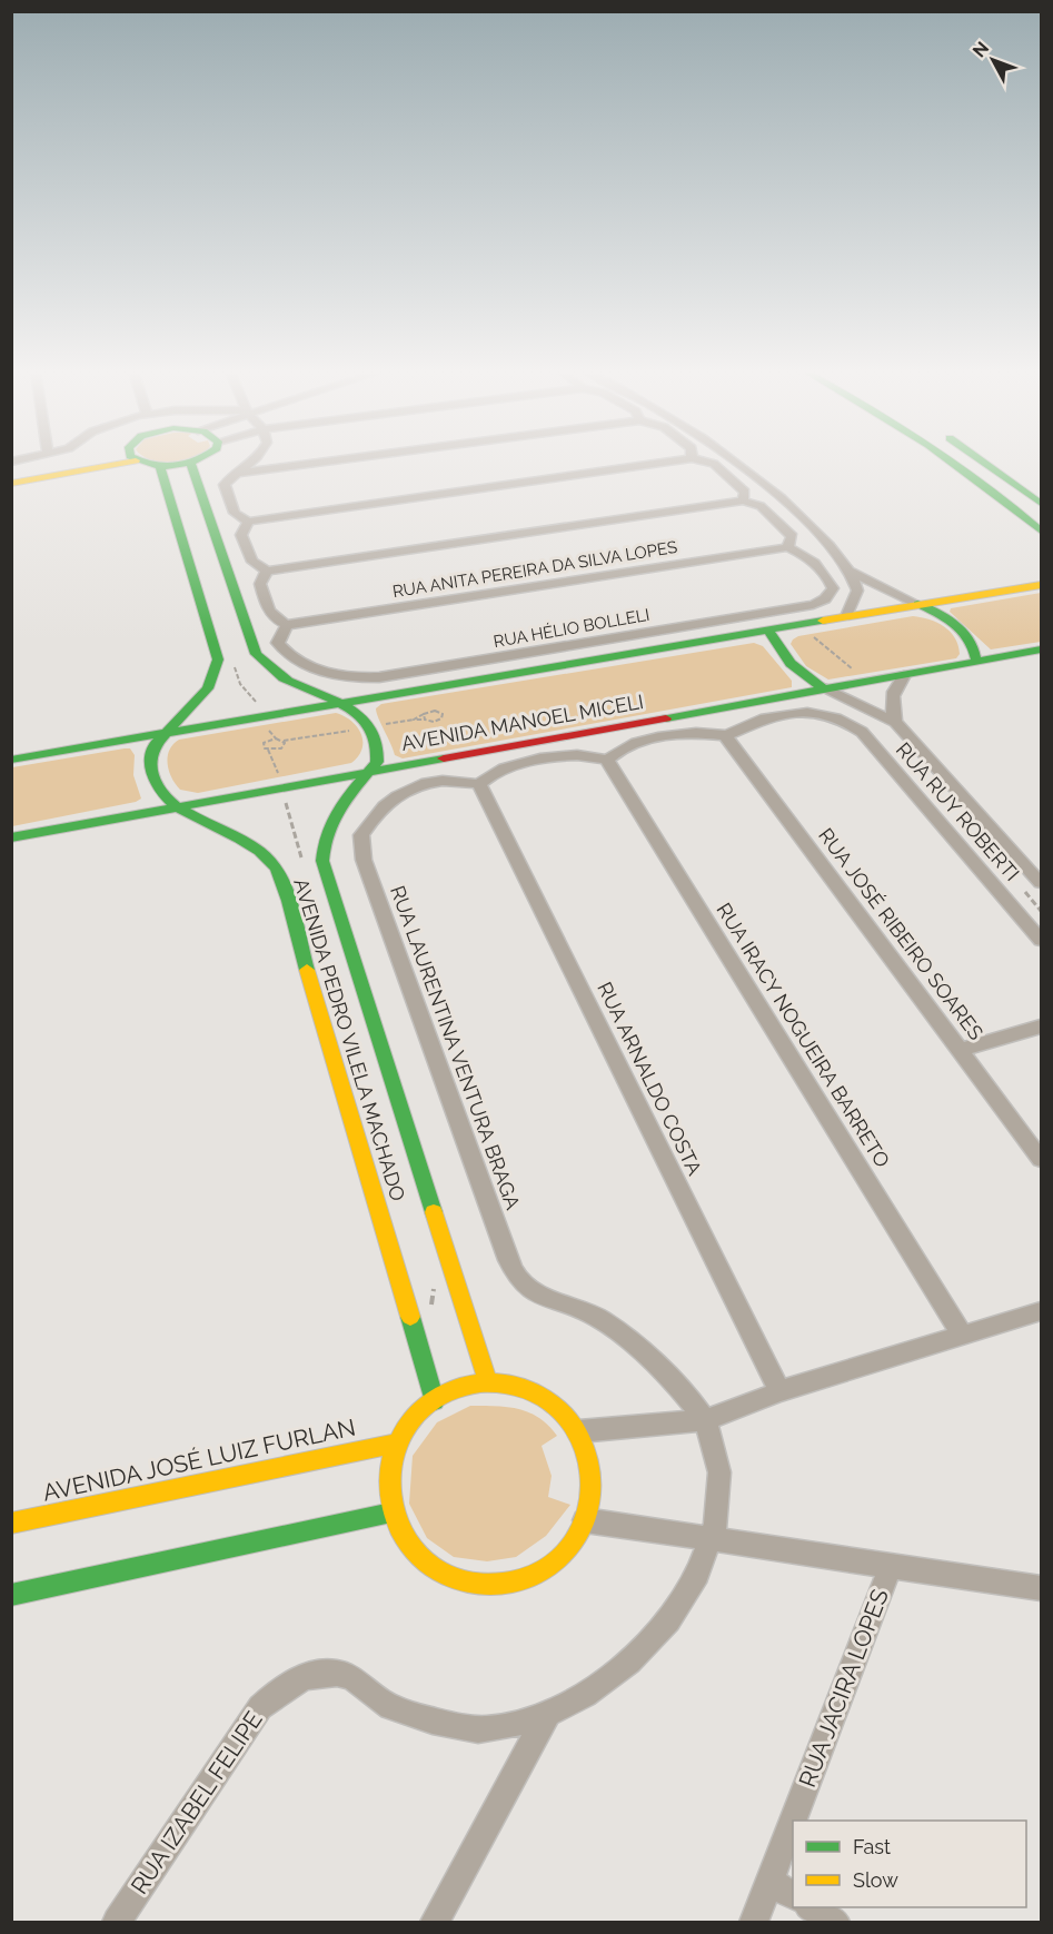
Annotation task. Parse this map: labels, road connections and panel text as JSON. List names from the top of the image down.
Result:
{
  "streets": {
    "street": [
      "RUA ANITA PEREIRA DA SILVA LOPES",
      "RUA HÉLIO BOLLELI",
      "AVENIDA MANOEL MICELI",
      "RUA RUY ROBERTI",
      "RUA JOSÉ RIBEIRO SOARES",
      "RUA IRACY NOGUEIRA BARRETO",
      "AVENIDA PEDRO VILELA MACHADO",
      "RUA LAURENTINA VENTURA BRAGA",
      "RUA ARNALDO COSTA",
      "AVENIDA JOSÉ LUIZ FURLAN",
      "RUA JACIRA LOPES",
      "RUA IZABEL FELIPE"
    ]
  },
  "crossings": [
    ["RUA ANITA PEREIRA DA SILVA LOPES", "RUA HÉLIO BOLLELI"],
    ["AVENIDA MANOEL MICELI", "AVENIDA PEDRO VILELA MACHADO"],
    ["RUA RUY ROBERTI", "RUA JOSÉ RIBEIRO SOARES"],
    ["AVENIDA PEDRO VILELA MACHADO", "AVENIDA JOSÉ LUIZ FURLAN"],
    ["RUA LAURENTINA VENTURA BRAGA", "RUA ARNALDO COSTA"]
  ],
  "legend": ["Fast", "Slow"],
  "north": "top left"
}
